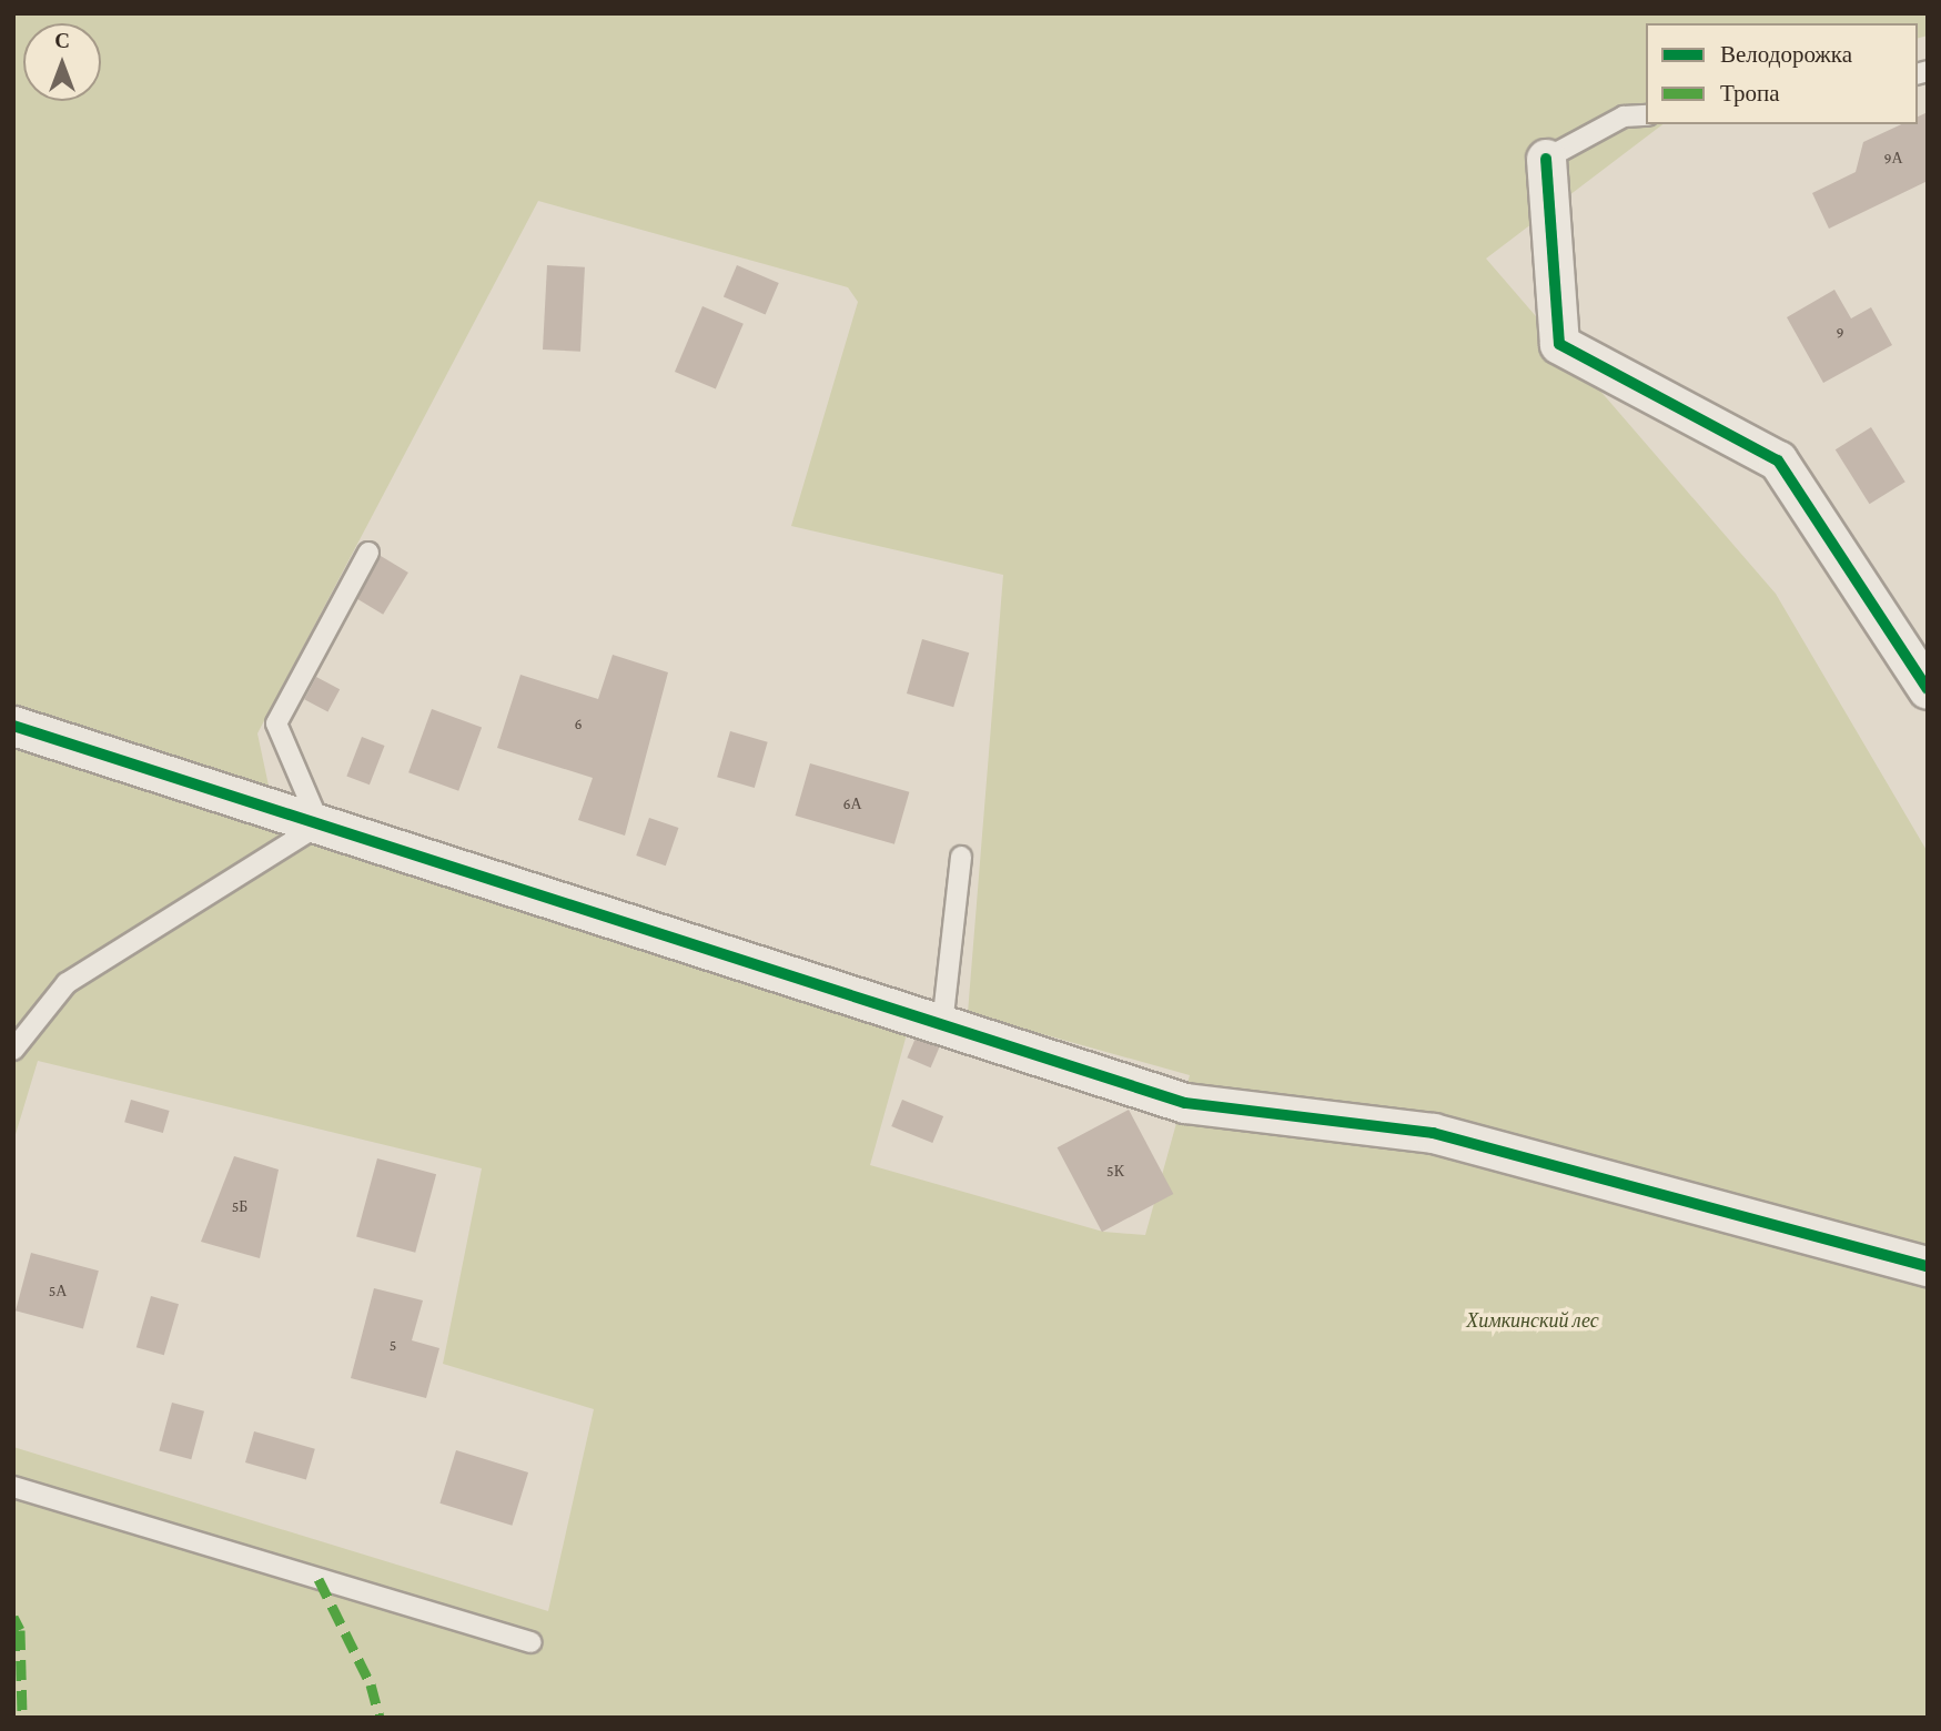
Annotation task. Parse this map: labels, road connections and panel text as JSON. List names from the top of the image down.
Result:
{
  "parks": ["Химкинский лес"],
  "house_numbers": [
    "9А",
    "9",
    "6",
    "6А",
    "5К",
    "5Б",
    "5А",
    "5"
  ],
  "legend": ["Велодорожка", "Тропа"],
  "north": "top"
}
